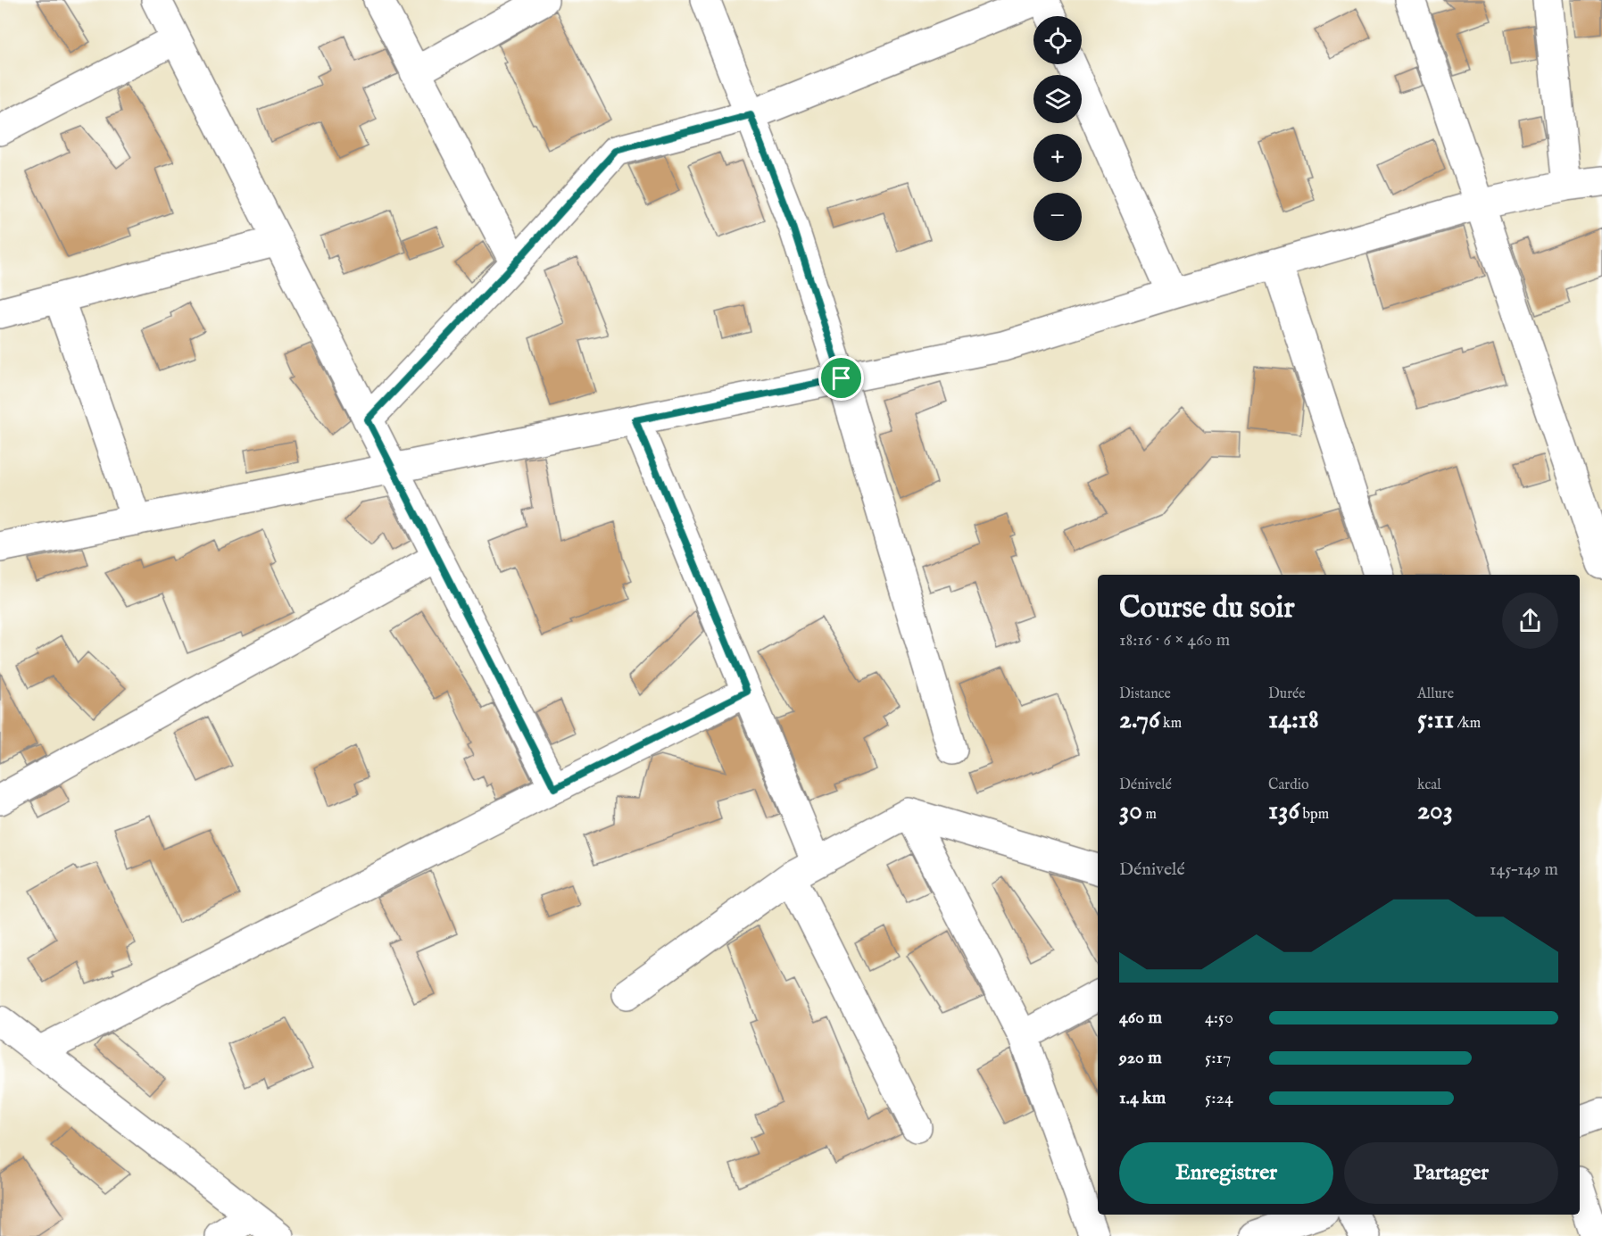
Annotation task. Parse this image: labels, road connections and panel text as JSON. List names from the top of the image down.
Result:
{
  "page": {
    "map_buttons": ["+", "−"],
    "heading": ["Course du soir", "18:16 · 6 × 460 m"],
    "stats": [
      ["Distance", "2.76 km"],
      ["Durée", "14:18"],
      ["Allure", "5:11 /km"],
      ["Dénivelé", "30 m"],
      ["Cardio", "136 bpm"],
      ["kcal", "203"]
    ],
    "chart": ["Dénivelé", "145–149 m"],
    "list": [
      {
        "name": "460 m",
        "note": "4:50"
      },
      {
        "name": "920 m",
        "note": "5:17"
      },
      {
        "name": "1.4 km",
        "note": "5:24"
      }
    ],
    "buttons": ["Enregistrer", "Partager"]
  }
}
